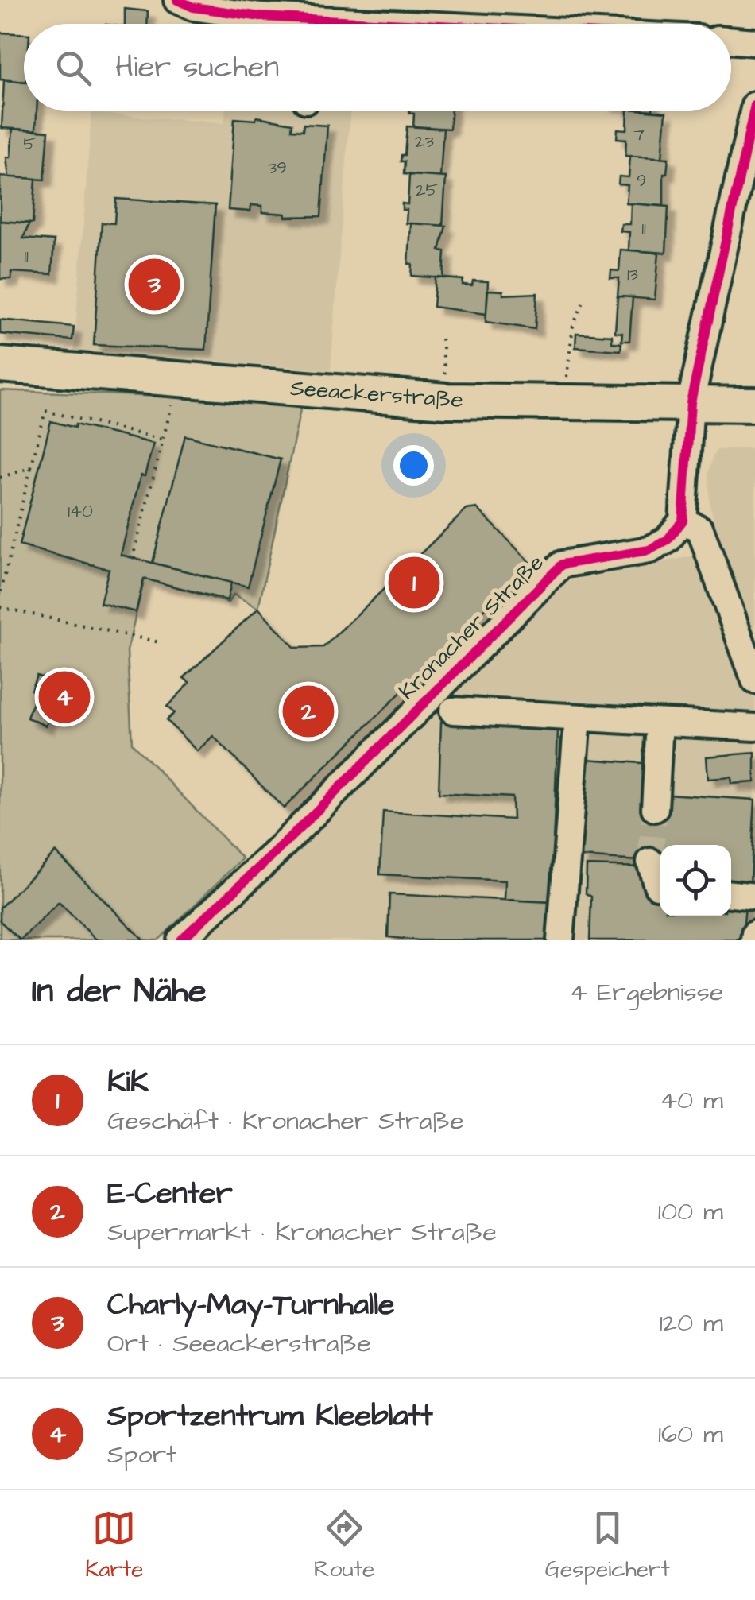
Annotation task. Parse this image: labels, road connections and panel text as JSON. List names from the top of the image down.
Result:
{
  "streets": {
    "main road": ["Seeackerstraße"],
    "street": ["Kronacher Straße"]
  },
  "house_numbers": [
    "7",
    "23",
    "5",
    "39",
    "9",
    "25",
    "11",
    "11",
    "13",
    "140"
  ],
  "page": {
    "search": "Hier suchen",
    "pins": [
      "3",
      "1",
      "4",
      "2"
    ],
    "heading": ["In der Nähe", "4 Ergebnisse"],
    "list": [
      {
        "mark": "1",
        "name": "KiK",
        "note": "Geschäft · Kronacher Straße",
        "value": "40 m"
      },
      {
        "mark": "2",
        "name": "E-Center",
        "note": "Supermarkt · Kronacher Straße",
        "value": "100 m"
      },
      {
        "mark": "3",
        "name": "Charly-May-Turnhalle",
        "note": "Ort · Seeackerstraße",
        "value": "120 m"
      },
      {
        "mark": "4",
        "name": "Sportzentrum Kleeblatt",
        "note": "Sport",
        "value": "160 m"
      }
    ],
    "nav": ["Karte", "Route", "Gespeichert"]
  }
}
